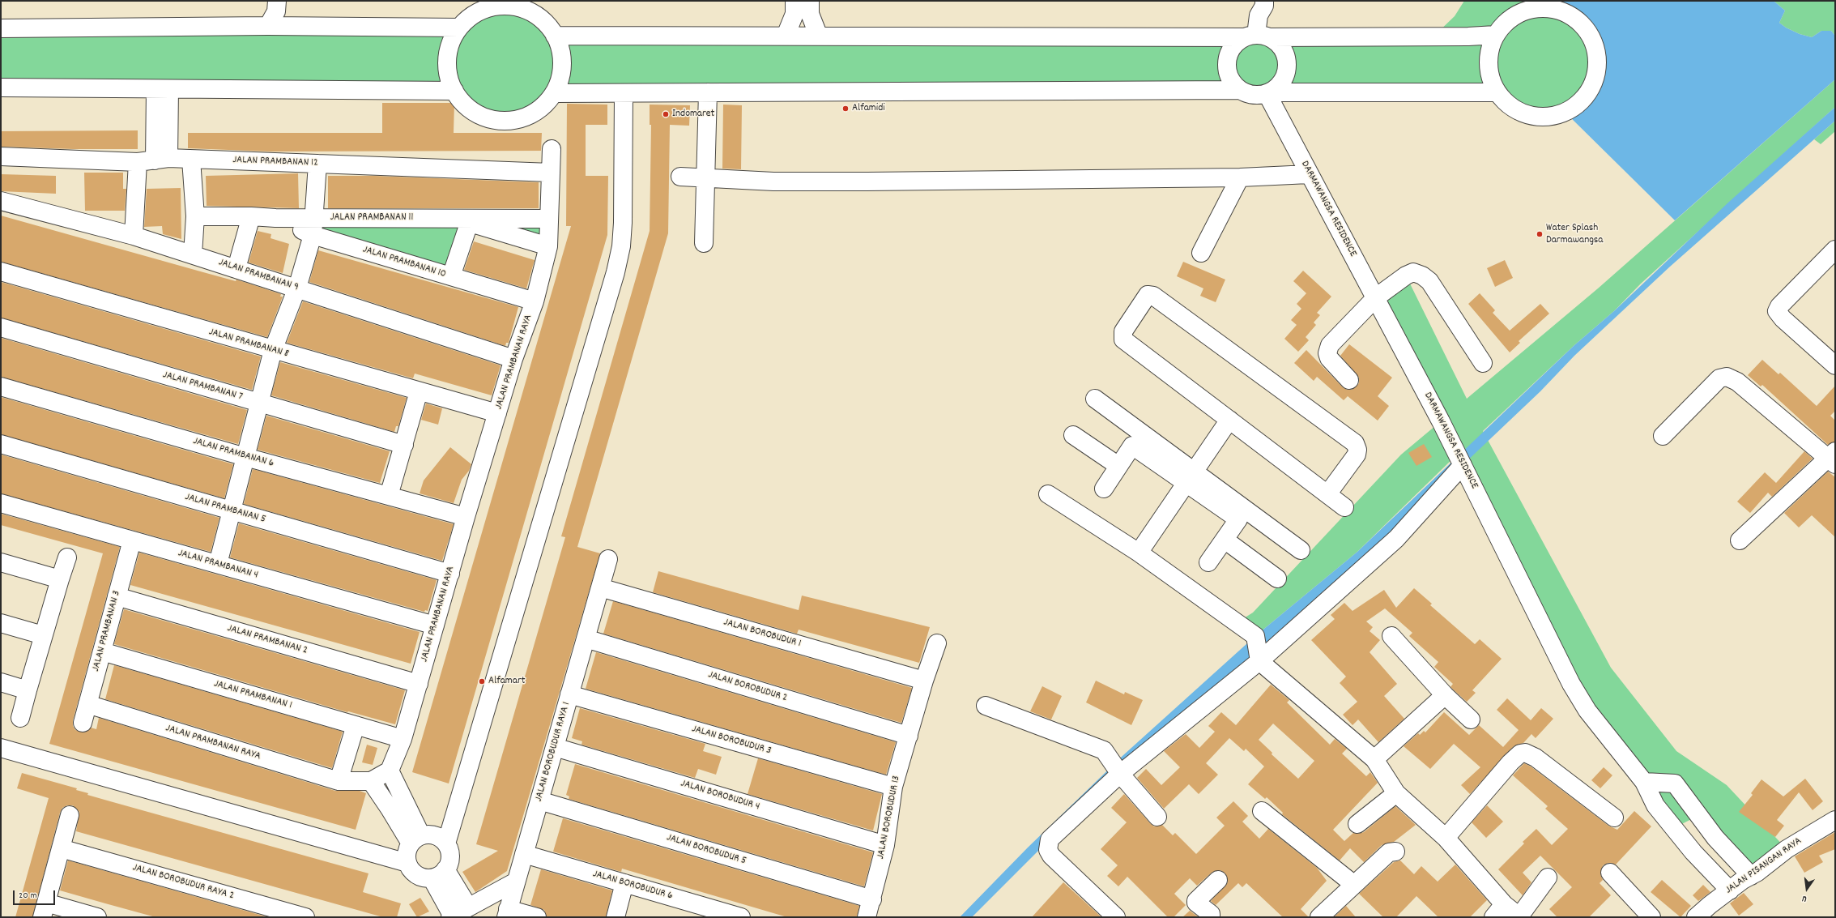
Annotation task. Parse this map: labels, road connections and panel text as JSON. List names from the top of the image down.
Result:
{
  "streets": {
    "street": [
      "JALAN PRAMBANAN 12",
      "DARMAWANGSA RESIDENCE",
      "JALAN PRAMBANAN 11",
      "JALAN PRAMBANAN 10",
      "JALAN PRAMBANAN 9",
      "JALAN PRAMBANAN 8",
      "JALAN PRAMBANAN RAYA",
      "JALAN PRAMBANAN 7",
      "JALAN PRAMBANAN 6",
      "JALAN PRAMBANAN 5",
      "JALAN PRAMBANAN 4",
      "JALAN PRAMBANAN 3",
      "JALAN BOROBUDUR 1",
      "JALAN PRAMBANAN 2",
      "JALAN BOROBUDUR 2",
      "JALAN PRAMBANAN 1",
      "JALAN BOROBUDUR 3",
      "JALAN BOROBUDUR RAYA 1",
      "JALAN BOROBUDUR 4",
      "JALAN BOROBUDUR 13",
      "JALAN BOROBUDUR 5",
      "JALAN PISANGAN RAYA",
      "JALAN BOROBUDUR RAYA 2",
      "JALAN BOROBUDUR 6"
    ]
  },
  "crossings": [
    ["JALAN PRAMBANAN 12", "JALAN PRAMBANAN RAYA"],
    ["DARMAWANGSA RESIDENCE", "JALAN PISANGAN RAYA"],
    ["JALAN PRAMBANAN 11", "JALAN PRAMBANAN 10"],
    ["JALAN PRAMBANAN 11", "JALAN PRAMBANAN RAYA"],
    ["JALAN PRAMBANAN 10", "JALAN PRAMBANAN RAYA"],
    ["JALAN PRAMBANAN 9", "JALAN PRAMBANAN RAYA"],
    ["JALAN PRAMBANAN 8", "JALAN PRAMBANAN RAYA"],
    ["JALAN PRAMBANAN RAYA", "JALAN PRAMBANAN 6"],
    ["JALAN PRAMBANAN RAYA", "JALAN PRAMBANAN 5"],
    ["JALAN PRAMBANAN RAYA", "JALAN PRAMBANAN 4"],
    ["JALAN PRAMBANAN RAYA", "JALAN PRAMBANAN 3"],
    ["JALAN PRAMBANAN RAYA", "JALAN PRAMBANAN 2"],
    ["JALAN PRAMBANAN RAYA", "JALAN PRAMBANAN 1"],
    ["JALAN PRAMBANAN 4", "JALAN PRAMBANAN 3"],
    ["JALAN PRAMBANAN 3", "JALAN PRAMBANAN 2"],
    ["JALAN PRAMBANAN 3", "JALAN PRAMBANAN 1"],
    ["JALAN BOROBUDUR 1", "JALAN BOROBUDUR RAYA 1"],
    ["JALAN BOROBUDUR 1", "JALAN BOROBUDUR 13"],
    ["JALAN BOROBUDUR 2", "JALAN BOROBUDUR RAYA 1"],
    ["JALAN BOROBUDUR 2", "JALAN BOROBUDUR 13"],
    ["JALAN BOROBUDUR 3", "JALAN BOROBUDUR RAYA 1"],
    ["JALAN BOROBUDUR 3", "JALAN BOROBUDUR 13"],
    ["JALAN BOROBUDUR RAYA 1", "JALAN BOROBUDUR 4"],
    ["JALAN BOROBUDUR RAYA 1", "JALAN BOROBUDUR 5"],
    ["JALAN BOROBUDUR RAYA 1", "JALAN BOROBUDUR 6"],
    ["JALAN BOROBUDUR 4", "JALAN BOROBUDUR 13"],
    ["JALAN BOROBUDUR 13", "JALAN BOROBUDUR 5"]
  ],
  "places": [
    "Alfamidi",
    "Indomaret",
    "Water Splash Darmawangsa",
    "Alfamart"
  ],
  "scale_bar": "20 m",
  "north": "bottom"
}
